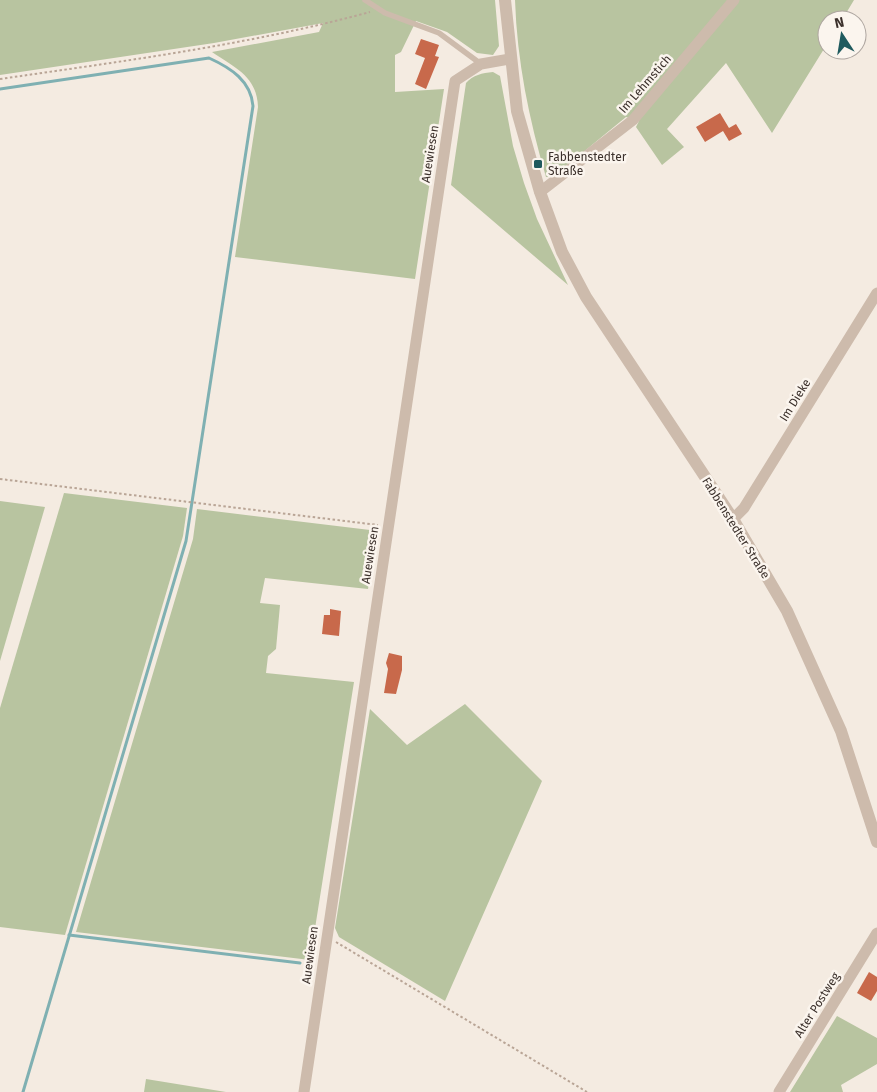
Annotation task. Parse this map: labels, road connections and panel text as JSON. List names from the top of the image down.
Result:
{
  "streets": {
    "street": [
      "Im Lehmstich",
      "Auewiesen",
      "Im Dieke",
      "Fabbenstedter Straße",
      "Alter Postweg"
    ]
  },
  "crossings": [
    ["Im Lehmstich", "Fabbenstedter Straße"],
    ["Auewiesen", "Fabbenstedter Straße"],
    ["Im Dieke", "Fabbenstedter Straße"]
  ],
  "places": {
    "transit": ["Fabbenstedter Straße"]
  },
  "north": "top"
}
